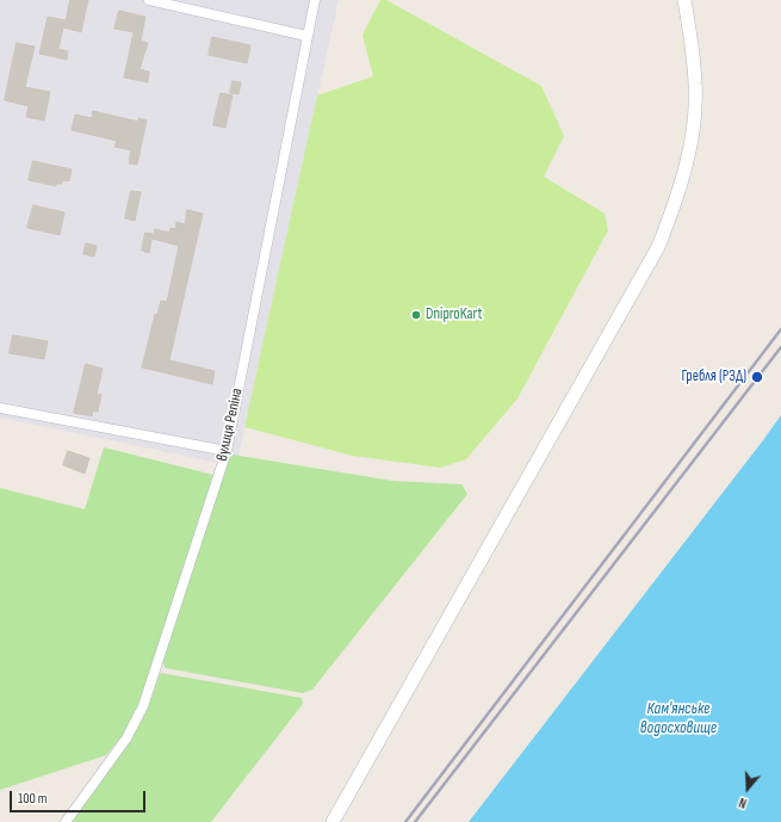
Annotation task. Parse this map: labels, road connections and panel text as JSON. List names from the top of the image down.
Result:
{
  "streets": {
    "street": ["вулиця Репіна"]
  },
  "water": ["Кам'янське водосховище"],
  "places": ["DniproKart", "Гребля (РЗД)"],
  "scale_bar": "100 m",
  "north": "bottom"
}
